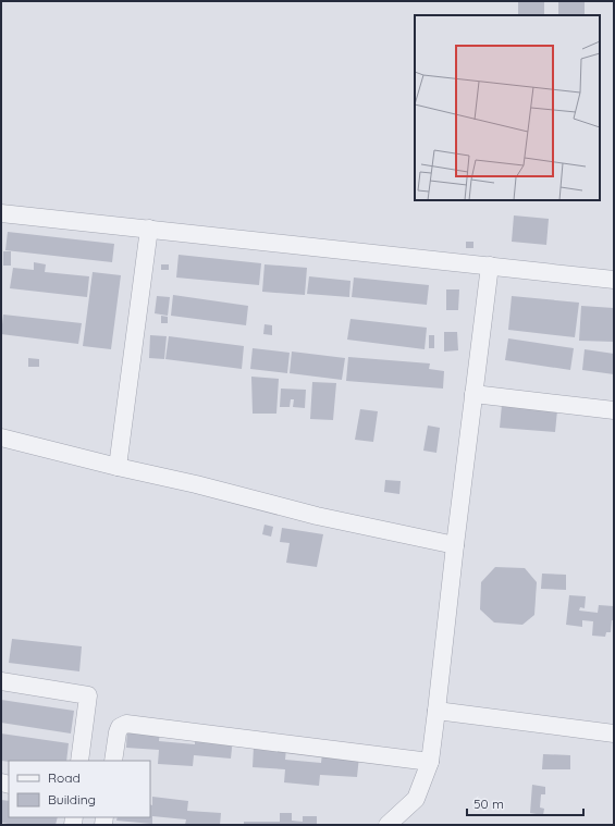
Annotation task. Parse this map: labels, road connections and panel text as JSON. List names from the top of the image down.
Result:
{
  "legend": ["Road", "Building"],
  "scale_bar": "50 m"
}
